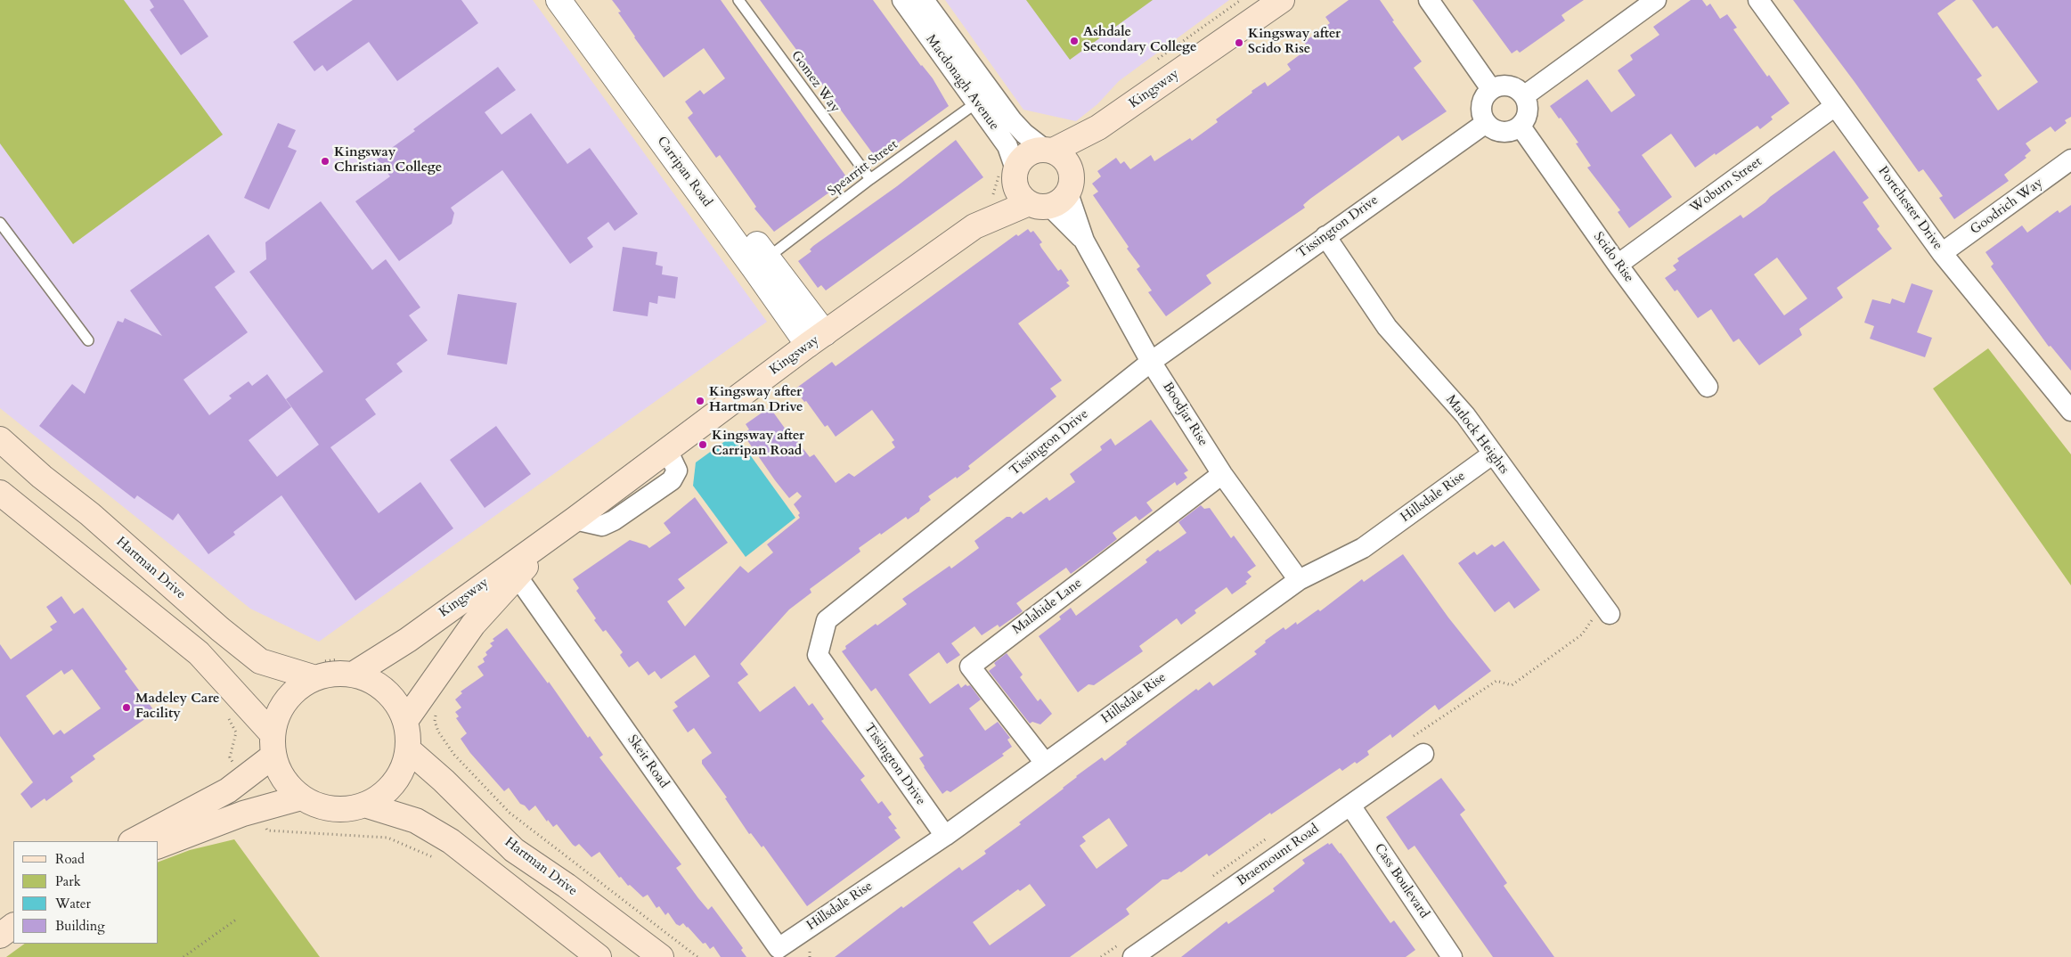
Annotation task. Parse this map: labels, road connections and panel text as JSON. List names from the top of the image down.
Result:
{
  "streets": {
    "main road": ["Kingsway", "Hartman Drive"],
    "street": [
      "Macdonagh Avenue",
      "Carripan Road",
      "Woburn Street",
      "Goodrich Way",
      "Portchester Drive",
      "Tissington Drive",
      "Scido Rise",
      "Boodjar Rise",
      "Matlock Heights",
      "Hillsdale Rise",
      "Malahide Lane",
      "Skeit Road",
      "Braemount Road",
      "Cass Boulevard"
    ],
    "lane": ["Gomez Way", "Spearritt Street"]
  },
  "crossings": [
    ["Gomez Way", "Spearritt Street"],
    ["Macdonagh Avenue", "Kingsway"],
    ["Macdonagh Avenue", "Spearritt Street"],
    ["Macdonagh Avenue", "Boodjar Rise"],
    ["Kingsway", "Carripan Road"],
    ["Kingsway", "Boodjar Rise"],
    ["Kingsway", "Hartman Drive"],
    ["Kingsway", "Skeit Road"],
    ["Spearritt Street", "Carripan Road"],
    ["Woburn Street", "Portchester Drive"],
    ["Woburn Street", "Scido Rise"],
    ["Goodrich Way", "Portchester Drive"],
    ["Tissington Drive", "Scido Rise"],
    ["Tissington Drive", "Boodjar Rise"],
    ["Tissington Drive", "Matlock Heights"],
    ["Tissington Drive", "Hillsdale Rise"],
    ["Boodjar Rise", "Hillsdale Rise"],
    ["Boodjar Rise", "Malahide Lane"],
    ["Matlock Heights", "Hillsdale Rise"],
    ["Hillsdale Rise", "Malahide Lane"],
    ["Hillsdale Rise", "Skeit Road"],
    ["Braemount Road", "Cass Boulevard"]
  ],
  "places": [
    "Ashdale Secondary College",
    "Kingsway after Scido Rise",
    "Kingsway Christian College",
    "Kingsway after Hartman Drive",
    "Kingsway after Carripan Road",
    "Madeley Care Facility"
  ],
  "legend": [
    "Road",
    "Park",
    "Water",
    "Building"
  ]
}
